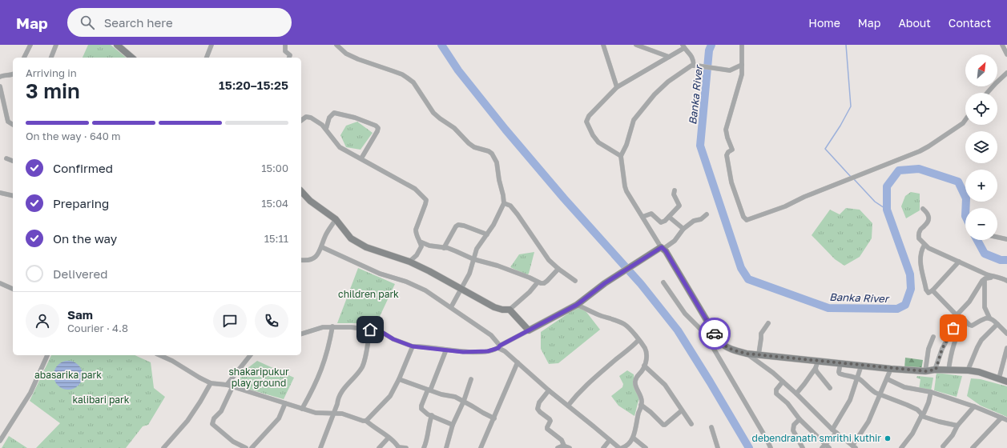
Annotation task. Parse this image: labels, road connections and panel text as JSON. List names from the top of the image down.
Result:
{
  "water": ["Banka River"],
  "parks": [
    "children park",
    "shakaripukur play ground",
    "abasarika park",
    "kalibari park"
  ],
  "places": ["debendranath smrithi kuthir"],
  "north": "top right",
  "page": {
    "header": "Map",
    "search": "Search here",
    "nav": [
      "Home",
      "Map",
      "About",
      "Contact"
    ],
    "map_buttons": ["+", "−"],
    "heading": ["3 min", "Arriving in", "15:20–15:25"],
    "panel": ["Sam", "Courier · 4.8"],
    "bar": "On the way · 640 m",
    "list": [
      ["Confirmed", "15:00"],
      ["Preparing", "15:04"],
      ["On the way", "15:11"],
      "Delivered"
    ]
  }
}
